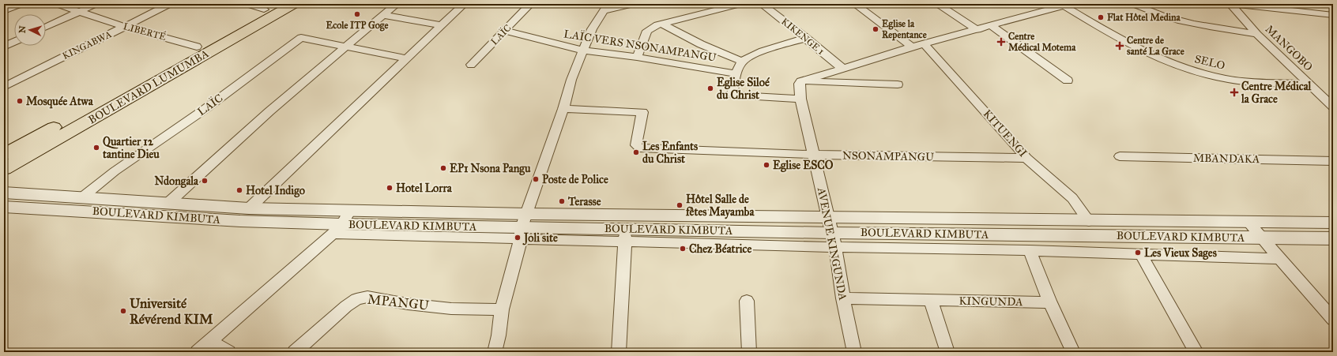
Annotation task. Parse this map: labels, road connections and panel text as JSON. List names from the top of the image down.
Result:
{
  "streets": {
    "highway": ["BOULEVARD LUMUMBA"],
    "street": [
      "LIBERTÉ",
      "LAÏC",
      "KIKENGE 1",
      "KINGABWA",
      "LAÏC VERS NSONAMPANGU",
      "MANGOBO",
      "SELO",
      "KITUENGI",
      "NSONAMPANGU",
      "MBANDAKA",
      "BOULEVARD KIMBUTA",
      "AVENUE KINGUNDA",
      "KINGUNDA",
      "MPANGU"
    ]
  },
  "crossings": [
    ["LIBERTÉ", "KINGABWA"],
    ["LIBERTÉ", "BOULEVARD LUMUMBA"],
    ["LAÏC", "LAÏC VERS NSONAMPANGU"],
    ["LAÏC", "BOULEVARD KIMBUTA"],
    ["MANGOBO", "SELO"],
    ["KITUENGI", "NSONAMPANGU"],
    ["KITUENGI", "BOULEVARD KIMBUTA"],
    ["NSONAMPANGU", "AVENUE KINGUNDA"],
    ["BOULEVARD KIMBUTA", "AVENUE KINGUNDA"],
    ["AVENUE KINGUNDA", "KINGUNDA"]
  ],
  "places": {
    "other": [
      "Ecole ITP Goge",
      "Flat Hôtel Medina",
      "Eglise la Repentance",
      "Eglise Siloé du Christ",
      "Mosquée Atwa",
      "Quartier 12 tantine Dieu",
      "Les Enfants du Christ",
      "Eglise ESCO",
      "EP1 Nsona Pangu",
      "Poste de Police",
      "Ndongala",
      "Hotel Lorra",
      "Hotel Indigo",
      "Terasse",
      "Hôtel Salle de fêtes Mayamba",
      "Joli site",
      "Chez Béatrice",
      "Les Vieux Sages",
      "Université Révérend KIM"
    ],
    "health": ["Centre Médical Motema", "Centre de santé La Grace", "Centre Médical la Grace"]
  },
  "north": "left"
}
